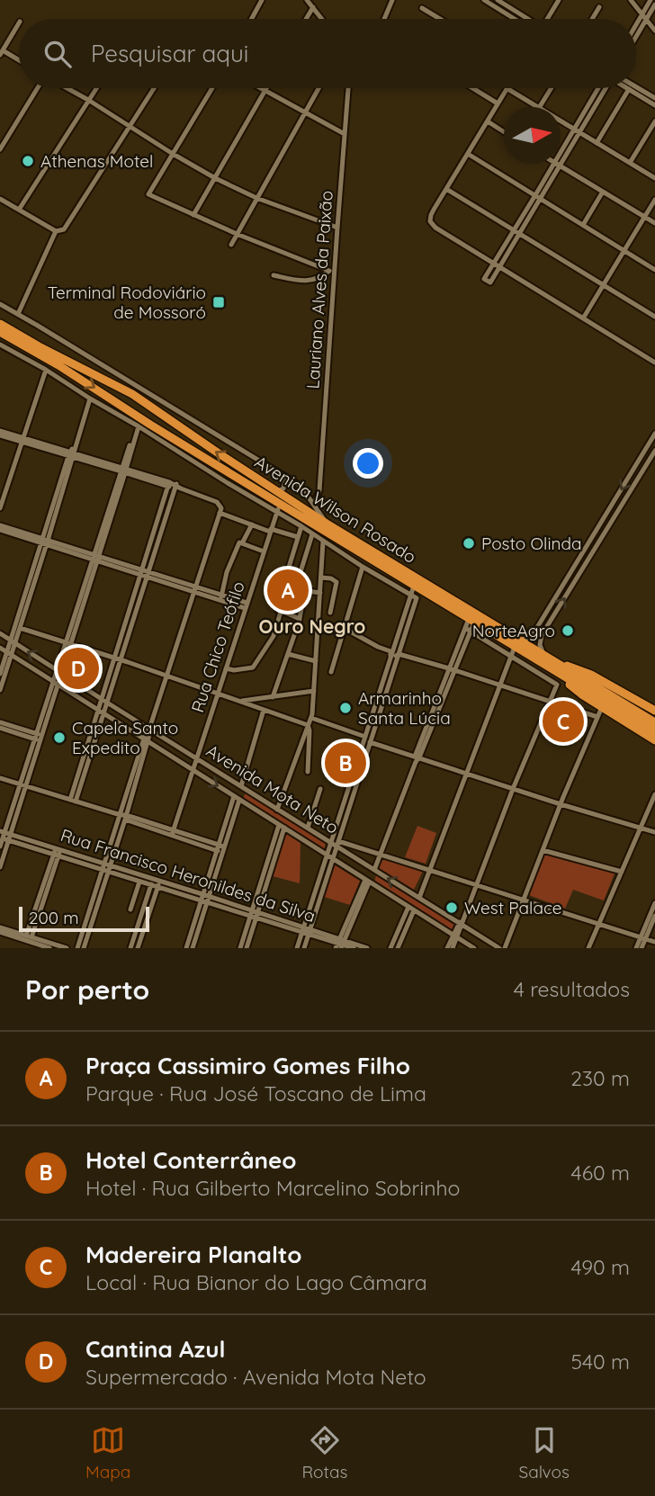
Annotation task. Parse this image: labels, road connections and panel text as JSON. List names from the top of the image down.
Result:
{
  "streets": {
    "highway": ["Avenida Wilson Rosado"],
    "street": [
      "Lauriano Alves da Paixão",
      "Rua Chico Teófilo",
      "Avenida Mota Neto",
      "Rua Francisco Heronildes da Silva"
    ]
  },
  "crossings": [
    ["Avenida Wilson Rosado", "Rua Chico Teófilo"],
    ["Rua Chico Teófilo", "Avenida Mota Neto"]
  ],
  "districts": ["Ouro Negro"],
  "places": {
    "other": [
      "Athenas Motel",
      "Posto Olinda",
      "NorteAgro",
      "Armarinho Santa Lúcia",
      "Capela Santo Expedito",
      "West Palace"
    ],
    "transit": ["Terminal Rodoviário de Mossoró"]
  },
  "scale_bar": "200 m",
  "north": "right",
  "page": {
    "search": "Pesquisar aqui",
    "pins": [
      "A",
      "D",
      "C",
      "B"
    ],
    "scale": "200 m",
    "heading": ["Por perto", "4 resultados"],
    "list": [
      {
        "mark": "A",
        "name": "Praça Cassimiro Gomes Filho",
        "note": "Parque · Rua José Toscano de Lima",
        "value": "230 m"
      },
      {
        "mark": "B",
        "name": "Hotel Conterrâneo",
        "note": "Hotel · Rua Gilberto Marcelino Sobrinho",
        "value": "460 m"
      },
      {
        "mark": "C",
        "name": "Madereira Planalto",
        "note": "Local · Rua Bianor do Lago Câmara",
        "value": "490 m"
      },
      {
        "mark": "D",
        "name": "Cantina Azul",
        "note": "Supermercado · Avenida Mota Neto",
        "value": "540 m"
      }
    ],
    "nav": ["Mapa", "Rotas", "Salvos"]
  }
}
